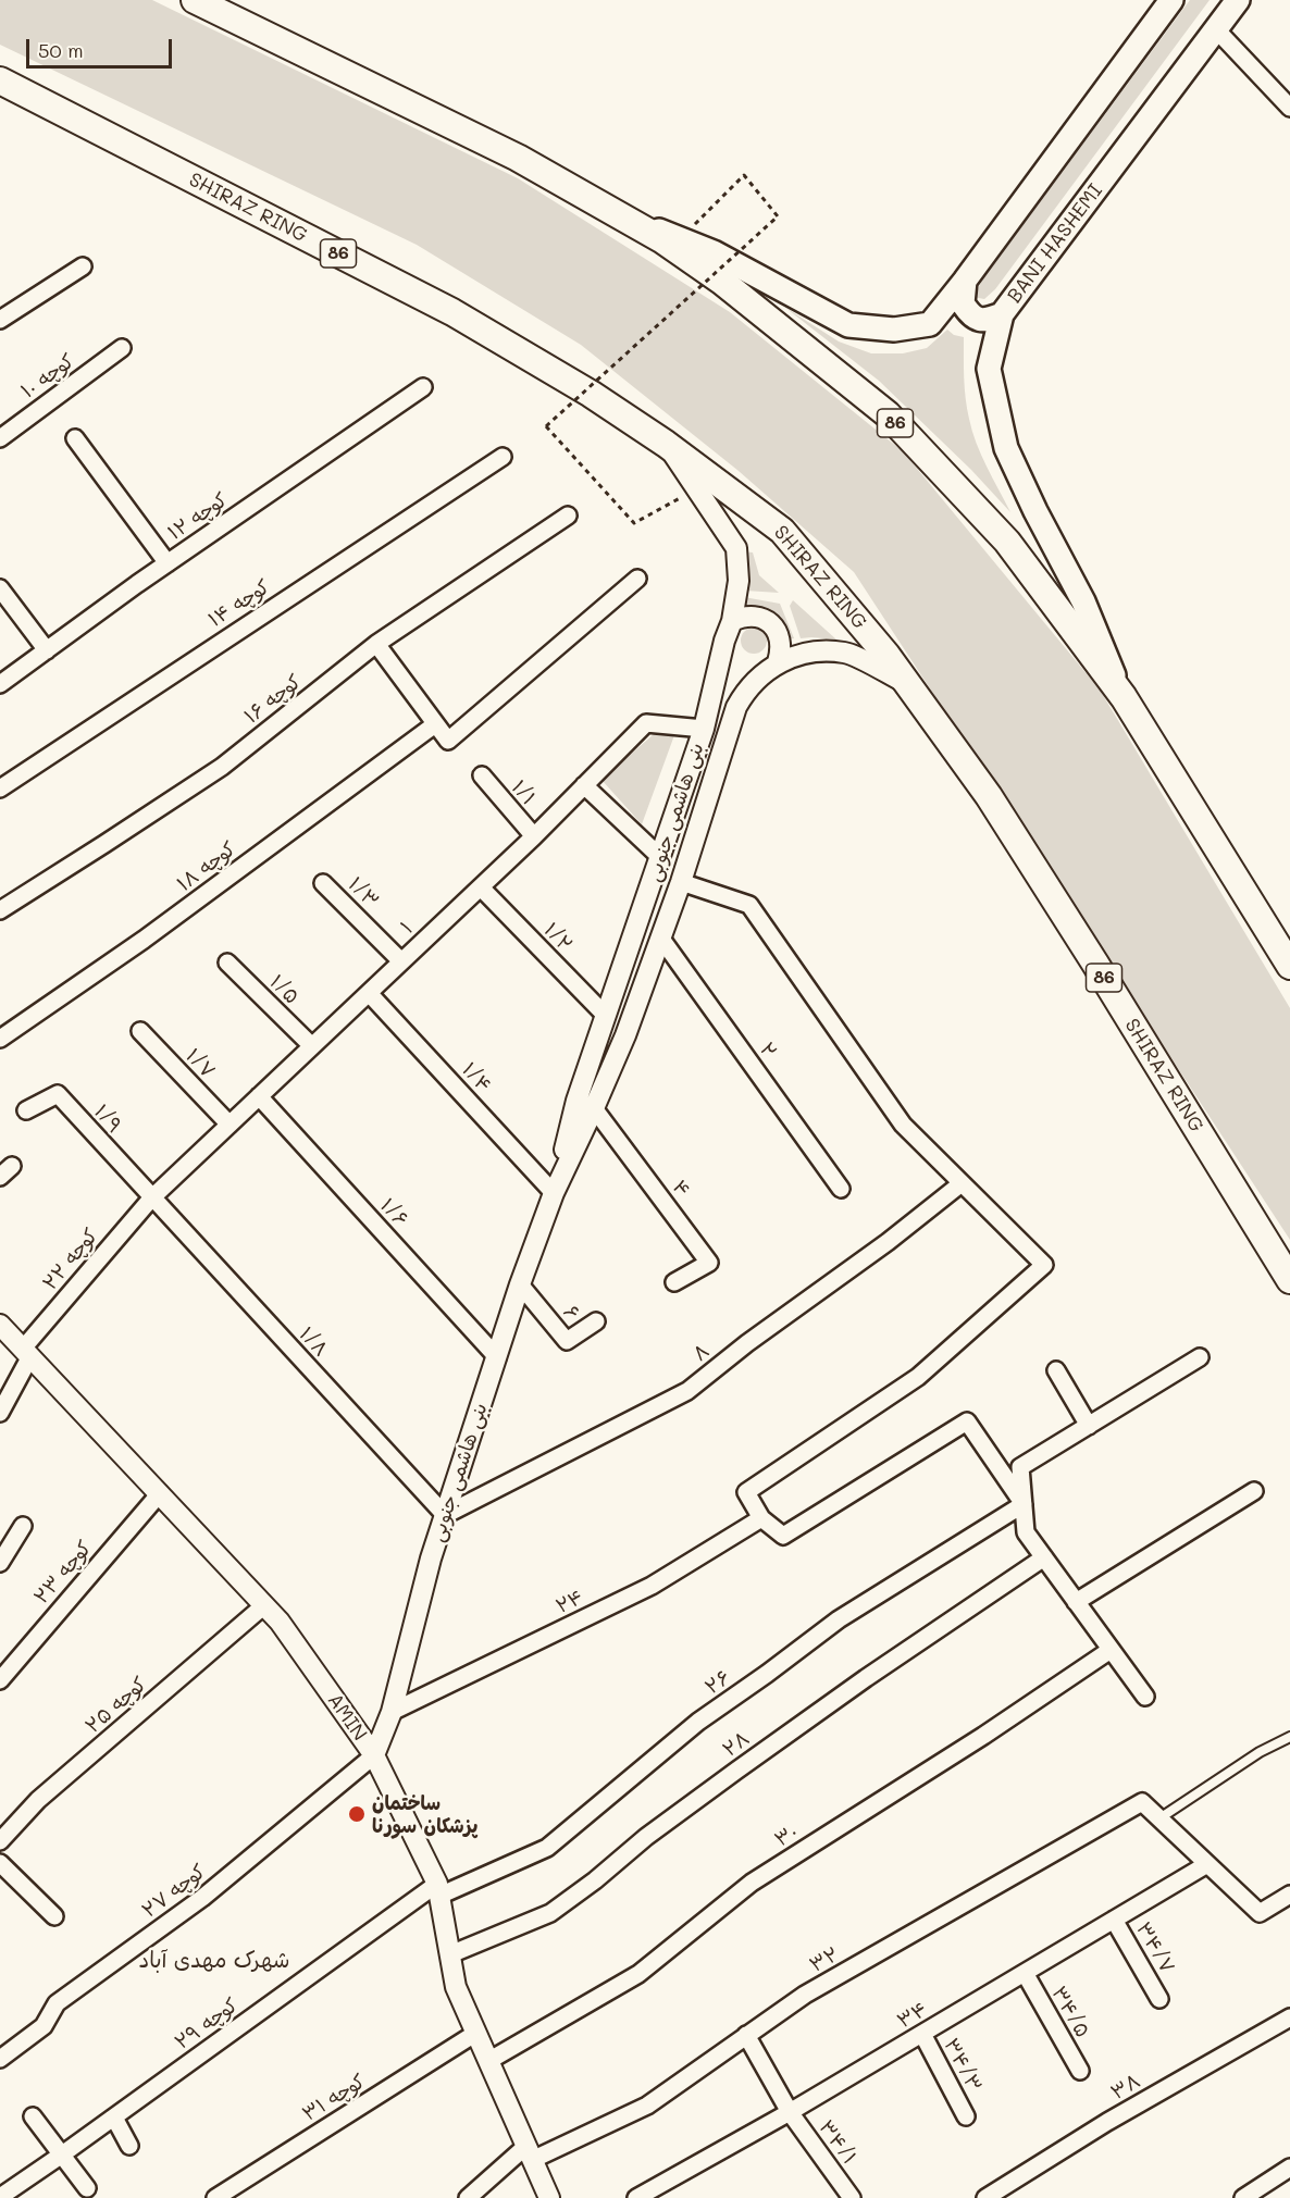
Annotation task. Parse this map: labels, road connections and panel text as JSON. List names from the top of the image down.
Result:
{
  "streets": {
    "highway": ["SHIRAZ RING", "86"],
    "main road": ["BANI HASHEMI"],
    "street": [
      "کوچه ۱۰",
      "کوچه ۱۲",
      "کوچه ۱۴",
      "کوچه ۱۶",
      "۱/۱",
      "بنی هاشمی جنوبی",
      "کوچه ۱۸",
      "۱/۳",
      "۱",
      "۱/۲",
      "۱/۵",
      "۲",
      "۱/۷",
      "۱/۴",
      "۱/۹",
      "۴",
      "۱/۶",
      "کوچه ۲۲",
      "۶",
      "۱/۸",
      "۸",
      "کوچه ۲۳",
      "۲۴",
      "۲۶",
      "کوچه ۲۵",
      "AMIN",
      "۲۸",
      "۳۰",
      "کوچه ۲۷",
      "۳۴/۷",
      "۳۲",
      "۳۴/۵",
      "۳۴",
      "کوچه ۲۹",
      "۳۴/۳",
      "۳۸",
      "کوچه ۳۱",
      "۳۴/۱"
    ]
  },
  "crossings": [
    ["SHIRAZ RING", "بنی هاشمی جنوبی"],
    ["BANI HASHEMI", "86"],
    ["۱/۱", "۱"],
    ["بنی هاشمی جنوبی", "۱"],
    ["بنی هاشمی جنوبی", "۱/۲"],
    ["بنی هاشمی جنوبی", "۲"],
    ["بنی هاشمی جنوبی", "۱/۴"],
    ["بنی هاشمی جنوبی", "۴"],
    ["بنی هاشمی جنوبی", "۱/۶"],
    ["بنی هاشمی جنوبی", "۶"],
    ["بنی هاشمی جنوبی", "۱/۸"],
    ["بنی هاشمی جنوبی", "۸"],
    ["بنی هاشمی جنوبی", "۲۴"],
    ["بنی هاشمی جنوبی", "AMIN"],
    ["بنی هاشمی جنوبی", "کوچه ۲۷"],
    ["۱/۳", "۱"],
    ["۱", "۱/۲"],
    ["۱", "۱/۵"],
    ["۱", "۱/۷"],
    ["۱", "۱/۴"],
    ["۱", "۱/۹"],
    ["۱", "۱/۶"],
    ["۱", "کوچه ۲۲"],
    ["۱", "۱/۸"],
    ["۱/۹", "کوچه ۲۲"],
    ["۱/۹", "۱/۸"],
    ["کوچه ۲۲", "۱/۸"],
    ["کوچه ۲۲", "AMIN"],
    ["۱/۸", "۸"],
    ["کوچه ۲۳", "AMIN"],
    ["۲۶", "AMIN"],
    ["۲۶", "کوچه ۲۹"],
    ["کوچه ۲۵", "AMIN"],
    ["AMIN", "۲۸"],
    ["AMIN", "۳۰"],
    ["AMIN", "کوچه ۲۷"],
    ["AMIN", "۳۲"],
    ["AMIN", "کوچه ۲۹"],
    ["AMIN", "کوچه ۳۱"],
    ["۳۴/۷", "۳۴"],
    ["۳۲", "۳۴/۱"],
    ["۳۴/۵", "۳۴"],
    ["۳۴", "۳۴/۳"],
    ["۳۴", "۳۴/۱"]
  ],
  "districts": ["شهرک مهدی آباد"],
  "places": ["ساختمان پزشکان سورنا"],
  "scale_bar": "50 m"
}
